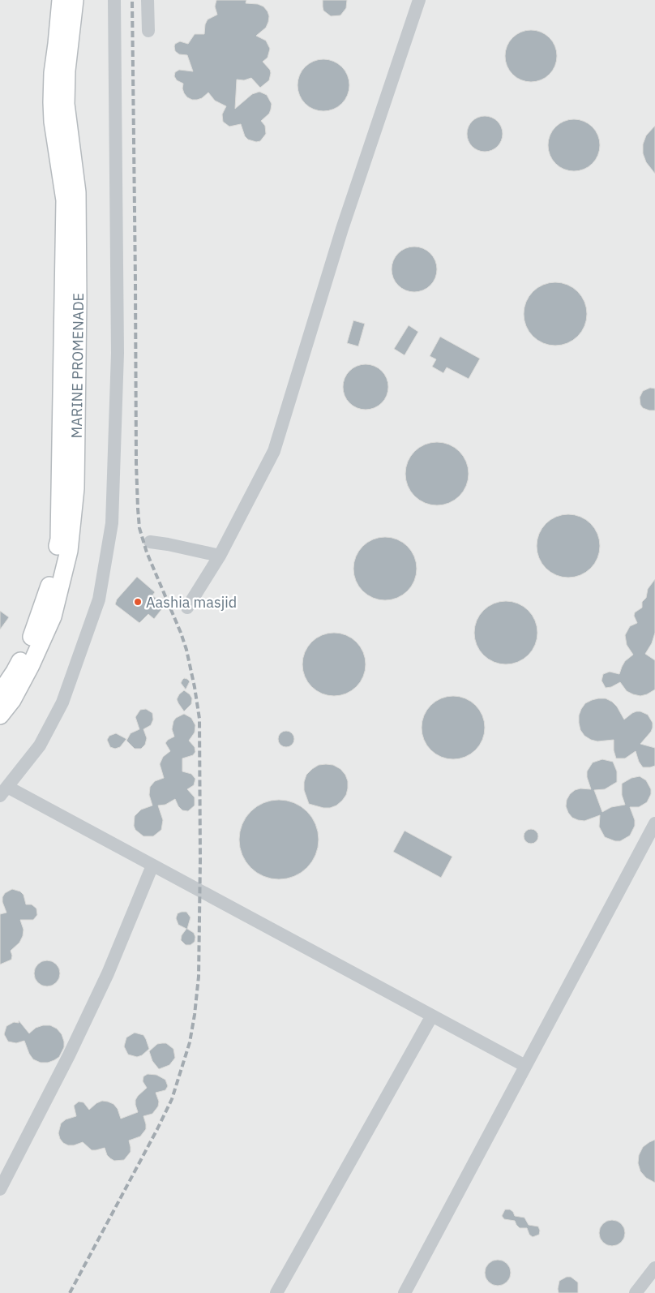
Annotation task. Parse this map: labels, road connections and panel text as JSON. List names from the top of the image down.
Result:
{
  "streets": {
    "main road": ["MARINE PROMENADE"]
  },
  "places": ["Aashia masjid"]
}
